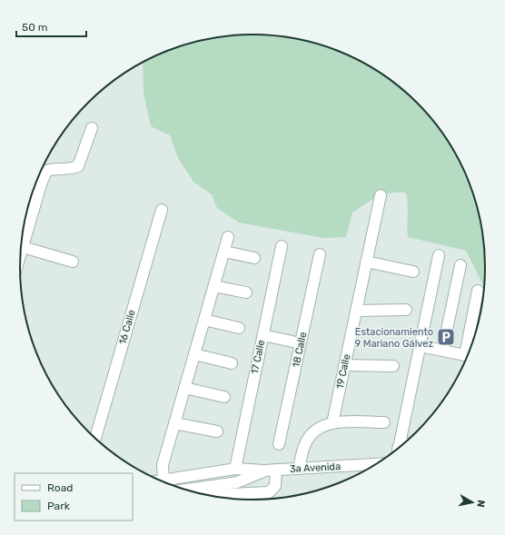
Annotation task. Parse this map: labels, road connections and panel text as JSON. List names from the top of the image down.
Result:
{
  "streets": {
    "street": [
      "16 Calle",
      "18 Calle",
      "17 Calle",
      "19 Calle",
      "3a Avenida"
    ]
  },
  "crossings": [
    ["17 Calle", "3a Avenida"]
  ],
  "places": {
    "parking": ["Estacionamiento 9 Mariano Gálvez"]
  },
  "legend": ["Road", "Park"],
  "scale_bar": "50 m",
  "north": "right"
}
